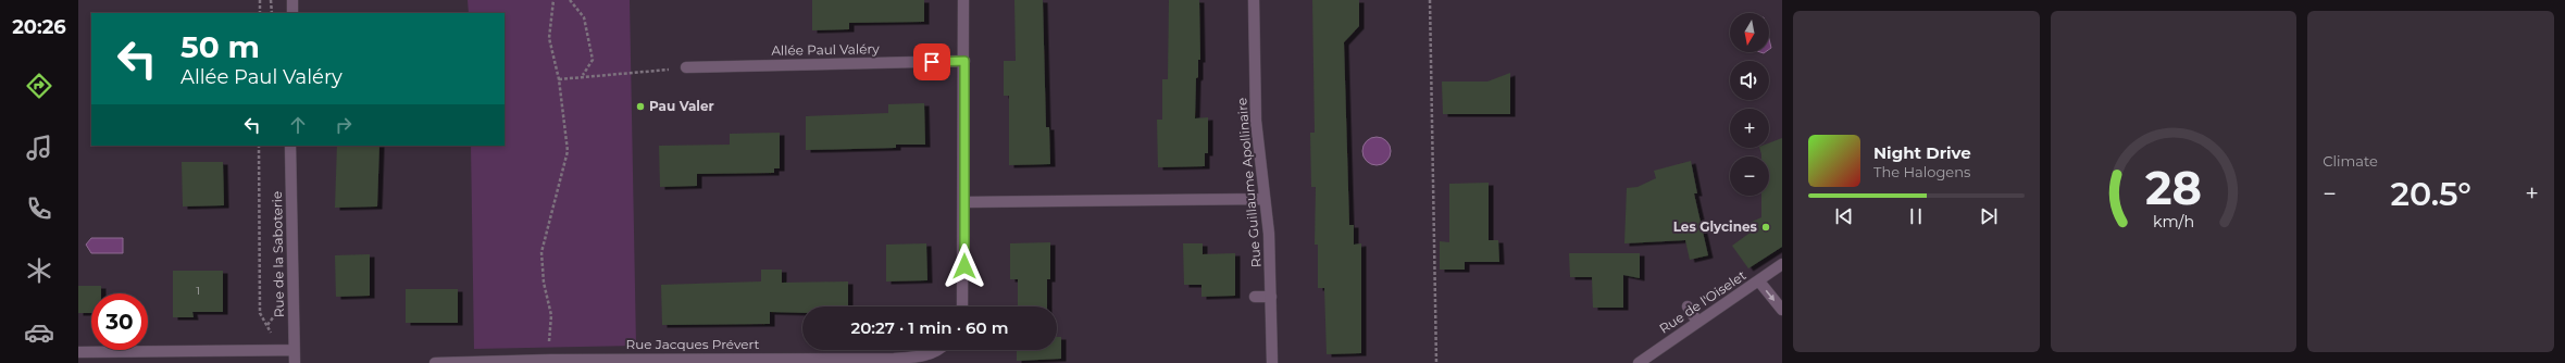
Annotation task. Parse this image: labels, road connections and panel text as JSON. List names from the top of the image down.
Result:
{
  "streets": {
    "street": [
      "Allée Paul Valéry",
      "Rue Guillaume Apollinaire",
      "Rue de la Saboterie",
      "Rue de l'Oiselet",
      "Rue Jacques Prévert"
    ]
  },
  "places": ["Pau Valer", "Les Glycines"],
  "house_numbers": ["1"],
  "north": "bottom",
  "page": {
    "tabs": "20:26",
    "tile": "Climate",
    "map_buttons": ["+", "−"],
    "turn": ["50 m", "Allée Paul Valéry"],
    "song": ["Night Drive", "The Halogens"],
    "heat": ["−", "20.5°", "+"],
    "limit": "30",
    "trip": "20:27 · 1 min · 60 m",
    "gauge": ["28", "km/h"]
  }
}
